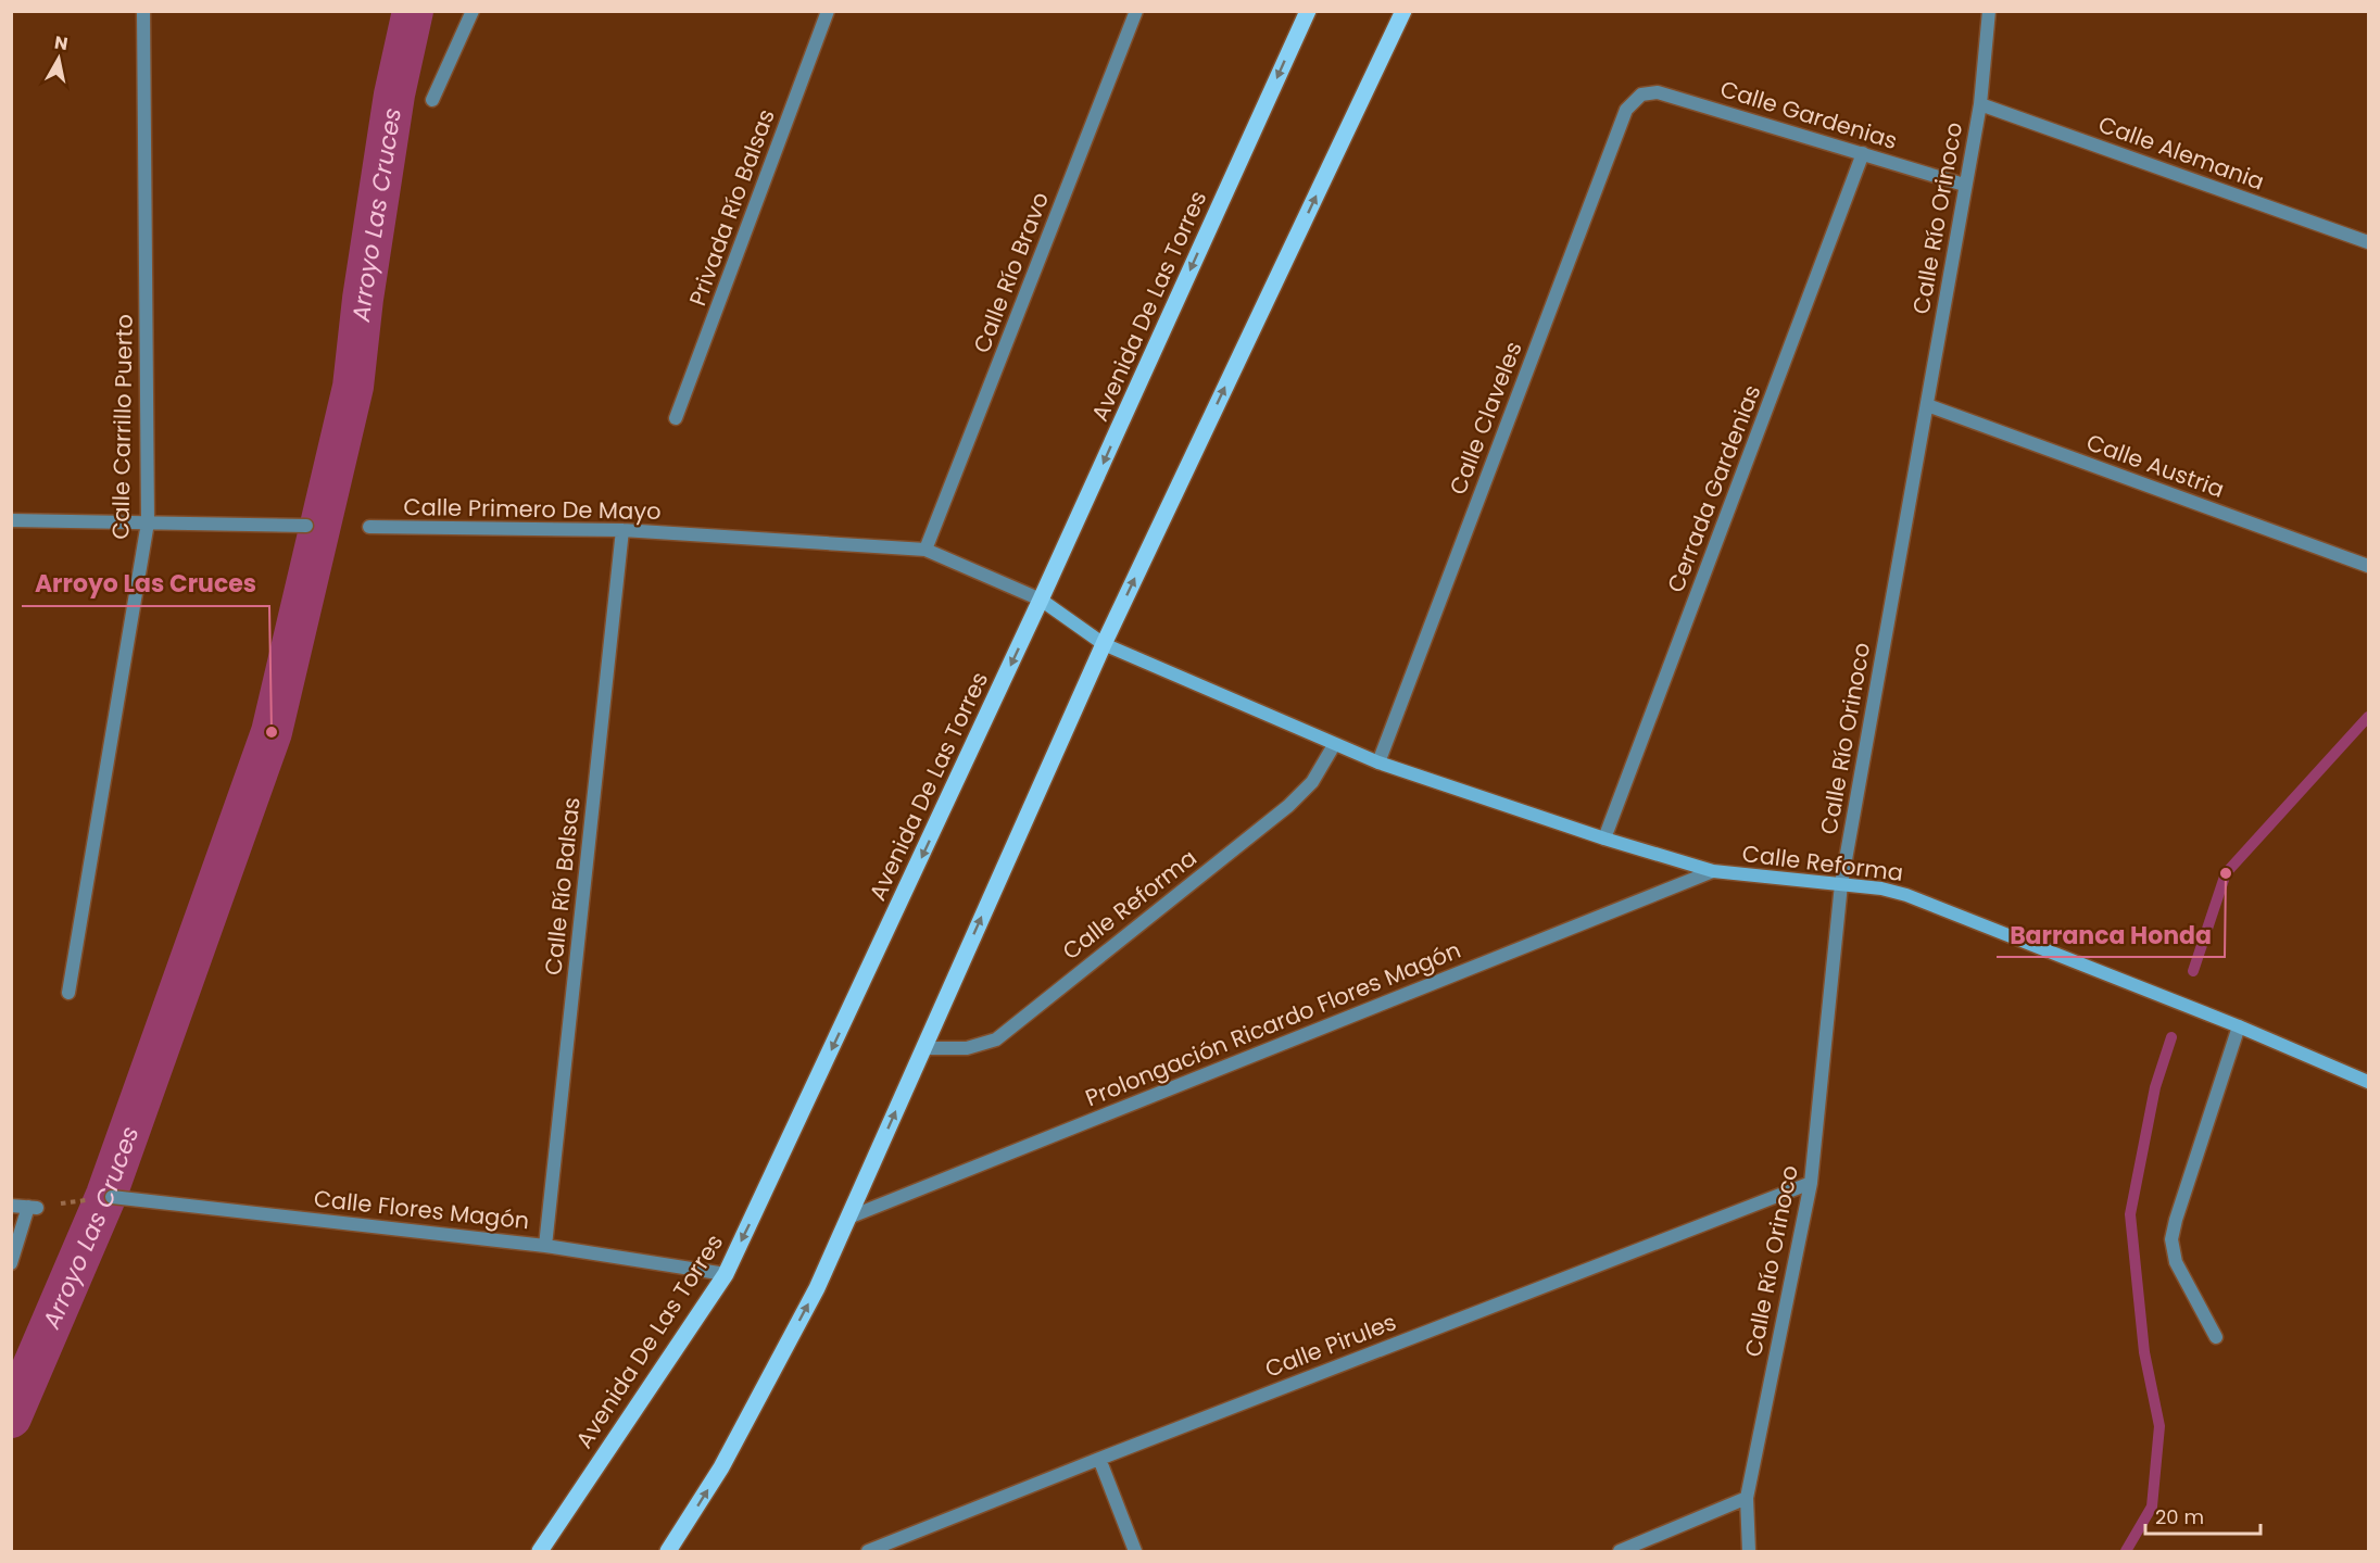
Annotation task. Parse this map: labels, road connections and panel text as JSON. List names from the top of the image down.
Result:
{
  "streets": {
    "main road": ["Avenida De Las Torres"],
    "street": [
      "Calle Gardenias",
      "Calle Alemania",
      "Privada Río Balsas",
      "Calle Río Orinoco",
      "Calle Río Bravo",
      "Calle Claveles",
      "Calle Carrillo Puerto",
      "Calle Austria",
      "Cerrada Gardenias",
      "Calle Primero De Mayo",
      "Calle Reforma",
      "Calle Río Balsas",
      "Prolongación Ricardo Flores Magón",
      "Calle Flores Magón",
      "Calle Pirules"
    ]
  },
  "crossings": [
    ["Calle Gardenias", "Calle Río Orinoco"],
    ["Calle Gardenias", "Calle Claveles"],
    ["Calle Gardenias", "Cerrada Gardenias"],
    ["Calle Alemania", "Calle Río Orinoco"],
    ["Calle Río Orinoco", "Calle Austria"],
    ["Calle Río Orinoco", "Calle Reforma"],
    ["Calle Río Orinoco", "Calle Pirules"],
    ["Calle Río Bravo", "Calle Primero De Mayo"],
    ["Avenida De Las Torres", "Calle Primero De Mayo"],
    ["Avenida De Las Torres", "Calle Reforma"],
    ["Avenida De Las Torres", "Calle Flores Magón"],
    ["Calle Claveles", "Calle Reforma"],
    ["Cerrada Gardenias", "Calle Reforma"],
    ["Calle Primero De Mayo", "Calle Reforma"],
    ["Calle Primero De Mayo", "Calle Río Balsas"],
    ["Calle Reforma", "Prolongación Ricardo Flores Magón"],
    ["Calle Río Balsas", "Calle Flores Magón"]
  ],
  "water": ["Arroyo Las Cruces"],
  "places": ["Arroyo Las Cruces", "Barranca Honda"],
  "scale_bar": "20 m",
  "north": "top"
}
